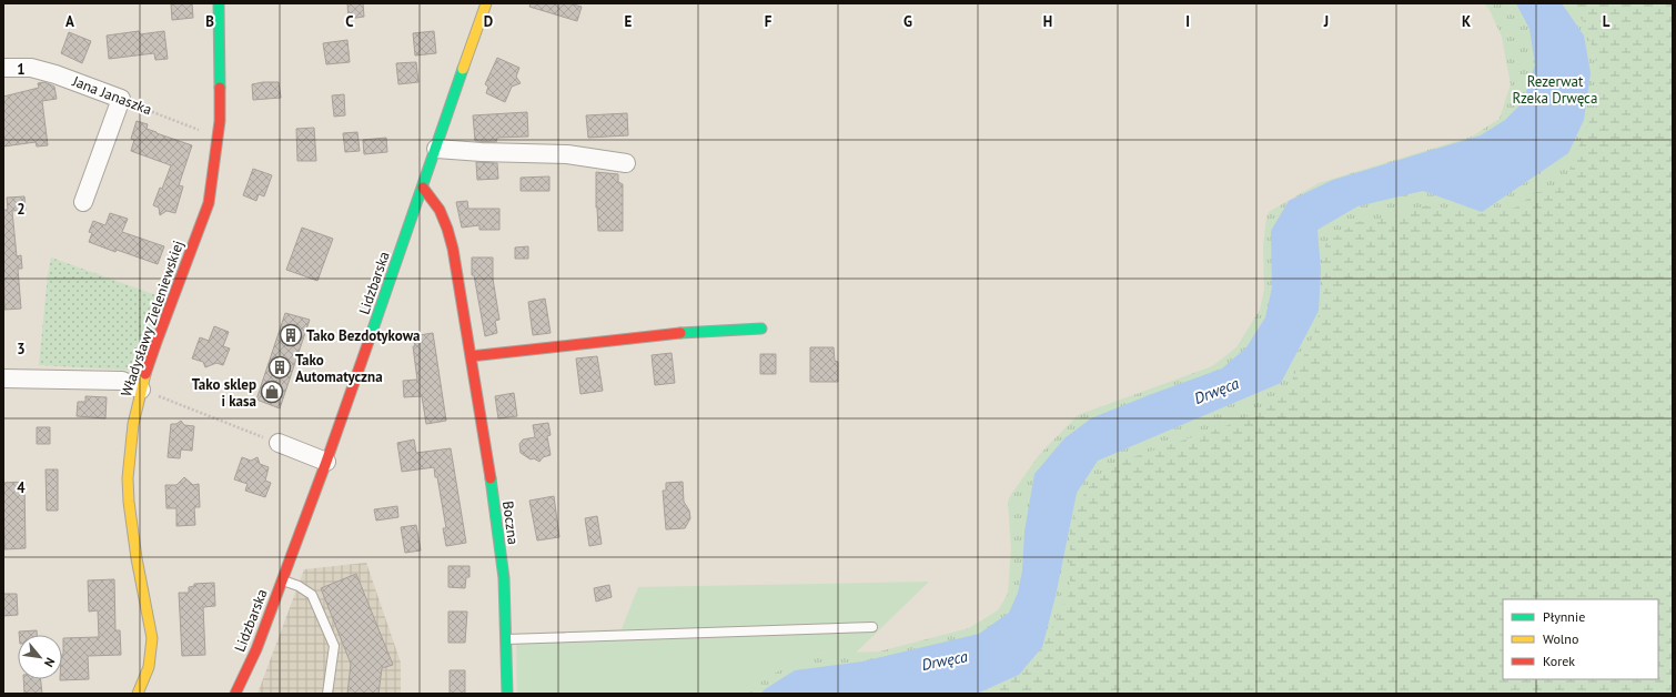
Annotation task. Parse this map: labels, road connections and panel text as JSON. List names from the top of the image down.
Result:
{
  "streets": {
    "street": [
      "Jana Janaszka",
      "Lidzbarska",
      "Władysławy Zieleniewskiej",
      "Boczna"
    ]
  },
  "crossings": [
    ["Jana Janaszka", "Władysławy Zieleniewskiej"],
    ["Lidzbarska", "Boczna"]
  ],
  "water": ["Drwęca"],
  "parks": ["Rezerwat Rzeka Drwęca"],
  "places": {
    "building": ["Tako Bezdotykowa", "Tako Automatyczna"],
    "shop": ["Tako sklep i kasa"]
  },
  "legend": ["Płynnie", "Wolno", "Korek"],
  "north": "bottom right",
  "grid": {
    "columns": [
      "A",
      "B",
      "C",
      "D",
      "E",
      "F",
      "G",
      "H",
      "I",
      "J",
      "K",
      "L"
    ],
    "rows": [
      "1",
      "2",
      "3",
      "4"
    ]
  }
}
